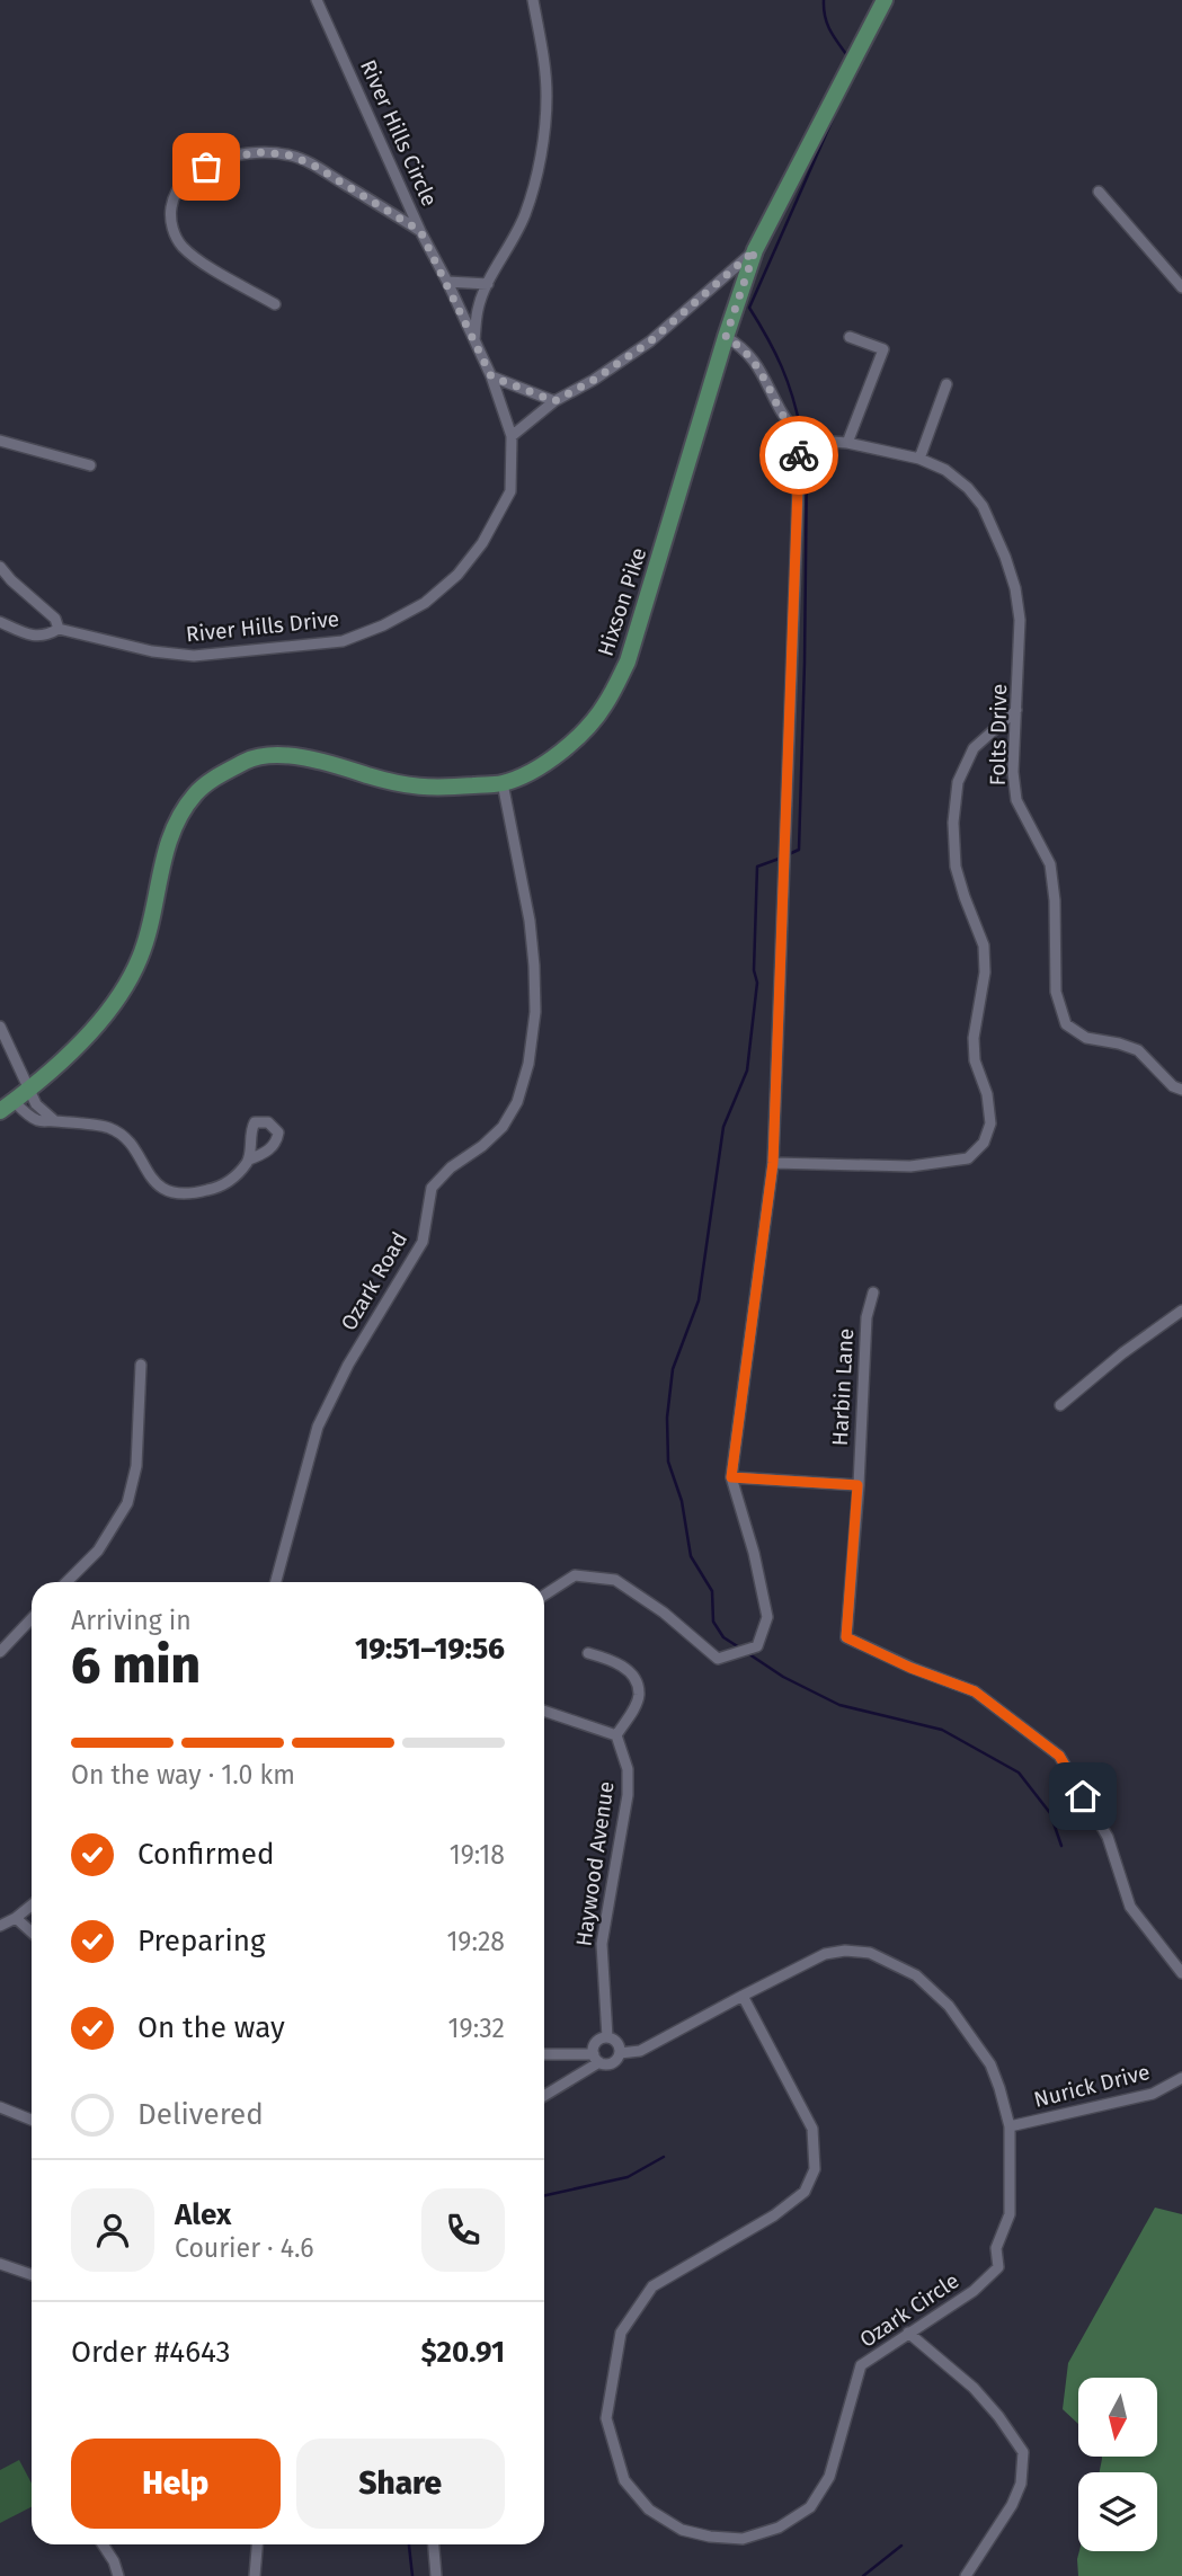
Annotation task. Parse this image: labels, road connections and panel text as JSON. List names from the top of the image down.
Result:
{
  "streets": {
    "main road": ["Hixson Pike"],
    "street": [
      "River Hills Circle",
      "River Hills Drive",
      "Folts Drive",
      "Ozark Road",
      "Harbin Lane",
      "Haywood Avenue",
      "Nurick Drive",
      "Ozark Circle"
    ]
  },
  "crossings": [
    ["River Hills Circle", "River Hills Drive"],
    ["Hixson Pike", "Ozark Road"],
    ["Haywood Avenue", "Ozark Circle"],
    ["Nurick Drive", "Ozark Circle"]
  ],
  "north": "bottom",
  "page": {
    "heading": ["6 min", "Arriving in", "19:51–19:56"],
    "panel": [
      "Alex",
      "Courier · 4.6",
      "Order #4643",
      "$20.91"
    ],
    "bar": "On the way · 1.0 km",
    "list": [
      ["Confirmed", "19:18"],
      ["Preparing", "19:28"],
      ["On the way", "19:32"],
      "Delivered"
    ],
    "buttons": ["Help", "Share"]
  }
}
